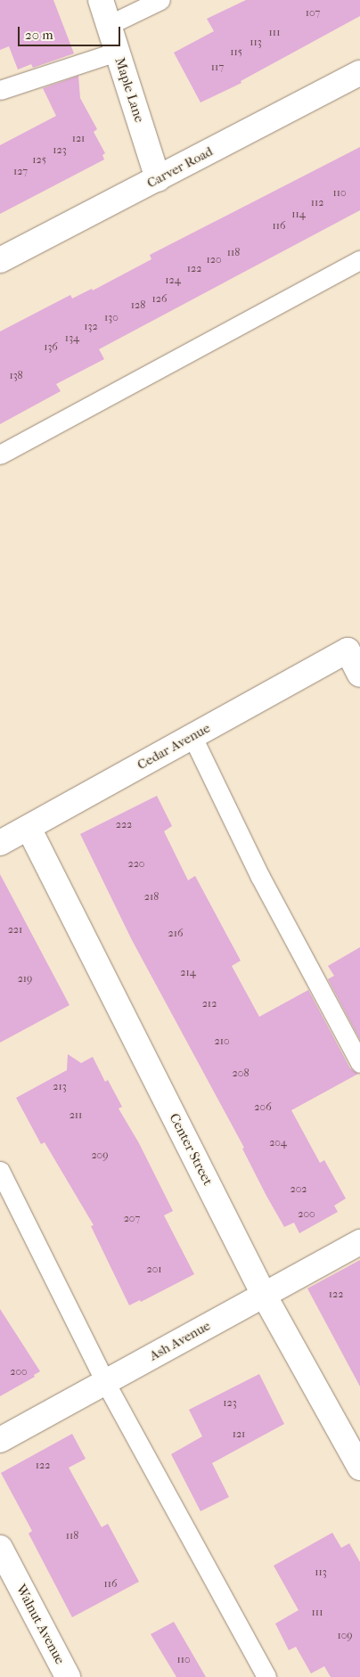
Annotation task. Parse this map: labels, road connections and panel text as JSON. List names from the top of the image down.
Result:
{
  "streets": {
    "street": [
      "Maple Lane",
      "Carver Road",
      "Cedar Avenue",
      "Center Street",
      "Ash Avenue",
      "Walnut Avenue"
    ]
  },
  "crossings": [
    ["Maple Lane", "Carver Road"],
    ["Cedar Avenue", "Center Street"],
    ["Center Street", "Ash Avenue"]
  ],
  "house_numbers": [
    "107",
    "111",
    "113",
    "115",
    "117",
    "121",
    "123",
    "125",
    "127",
    "110",
    "112",
    "114",
    "116",
    "118",
    "120",
    "122",
    "124",
    "126",
    "128",
    "130",
    "132",
    "134",
    "136",
    "138",
    "222",
    "220",
    "218",
    "221",
    "216",
    "214",
    "219",
    "212",
    "210",
    "208",
    "213",
    "206",
    "211",
    "204",
    "209",
    "202",
    "200",
    "207",
    "201",
    "122",
    "200",
    "123",
    "121",
    "122",
    "118",
    "113",
    "116",
    "111",
    "109",
    "110"
  ],
  "scale_bar": "20 m"
}
